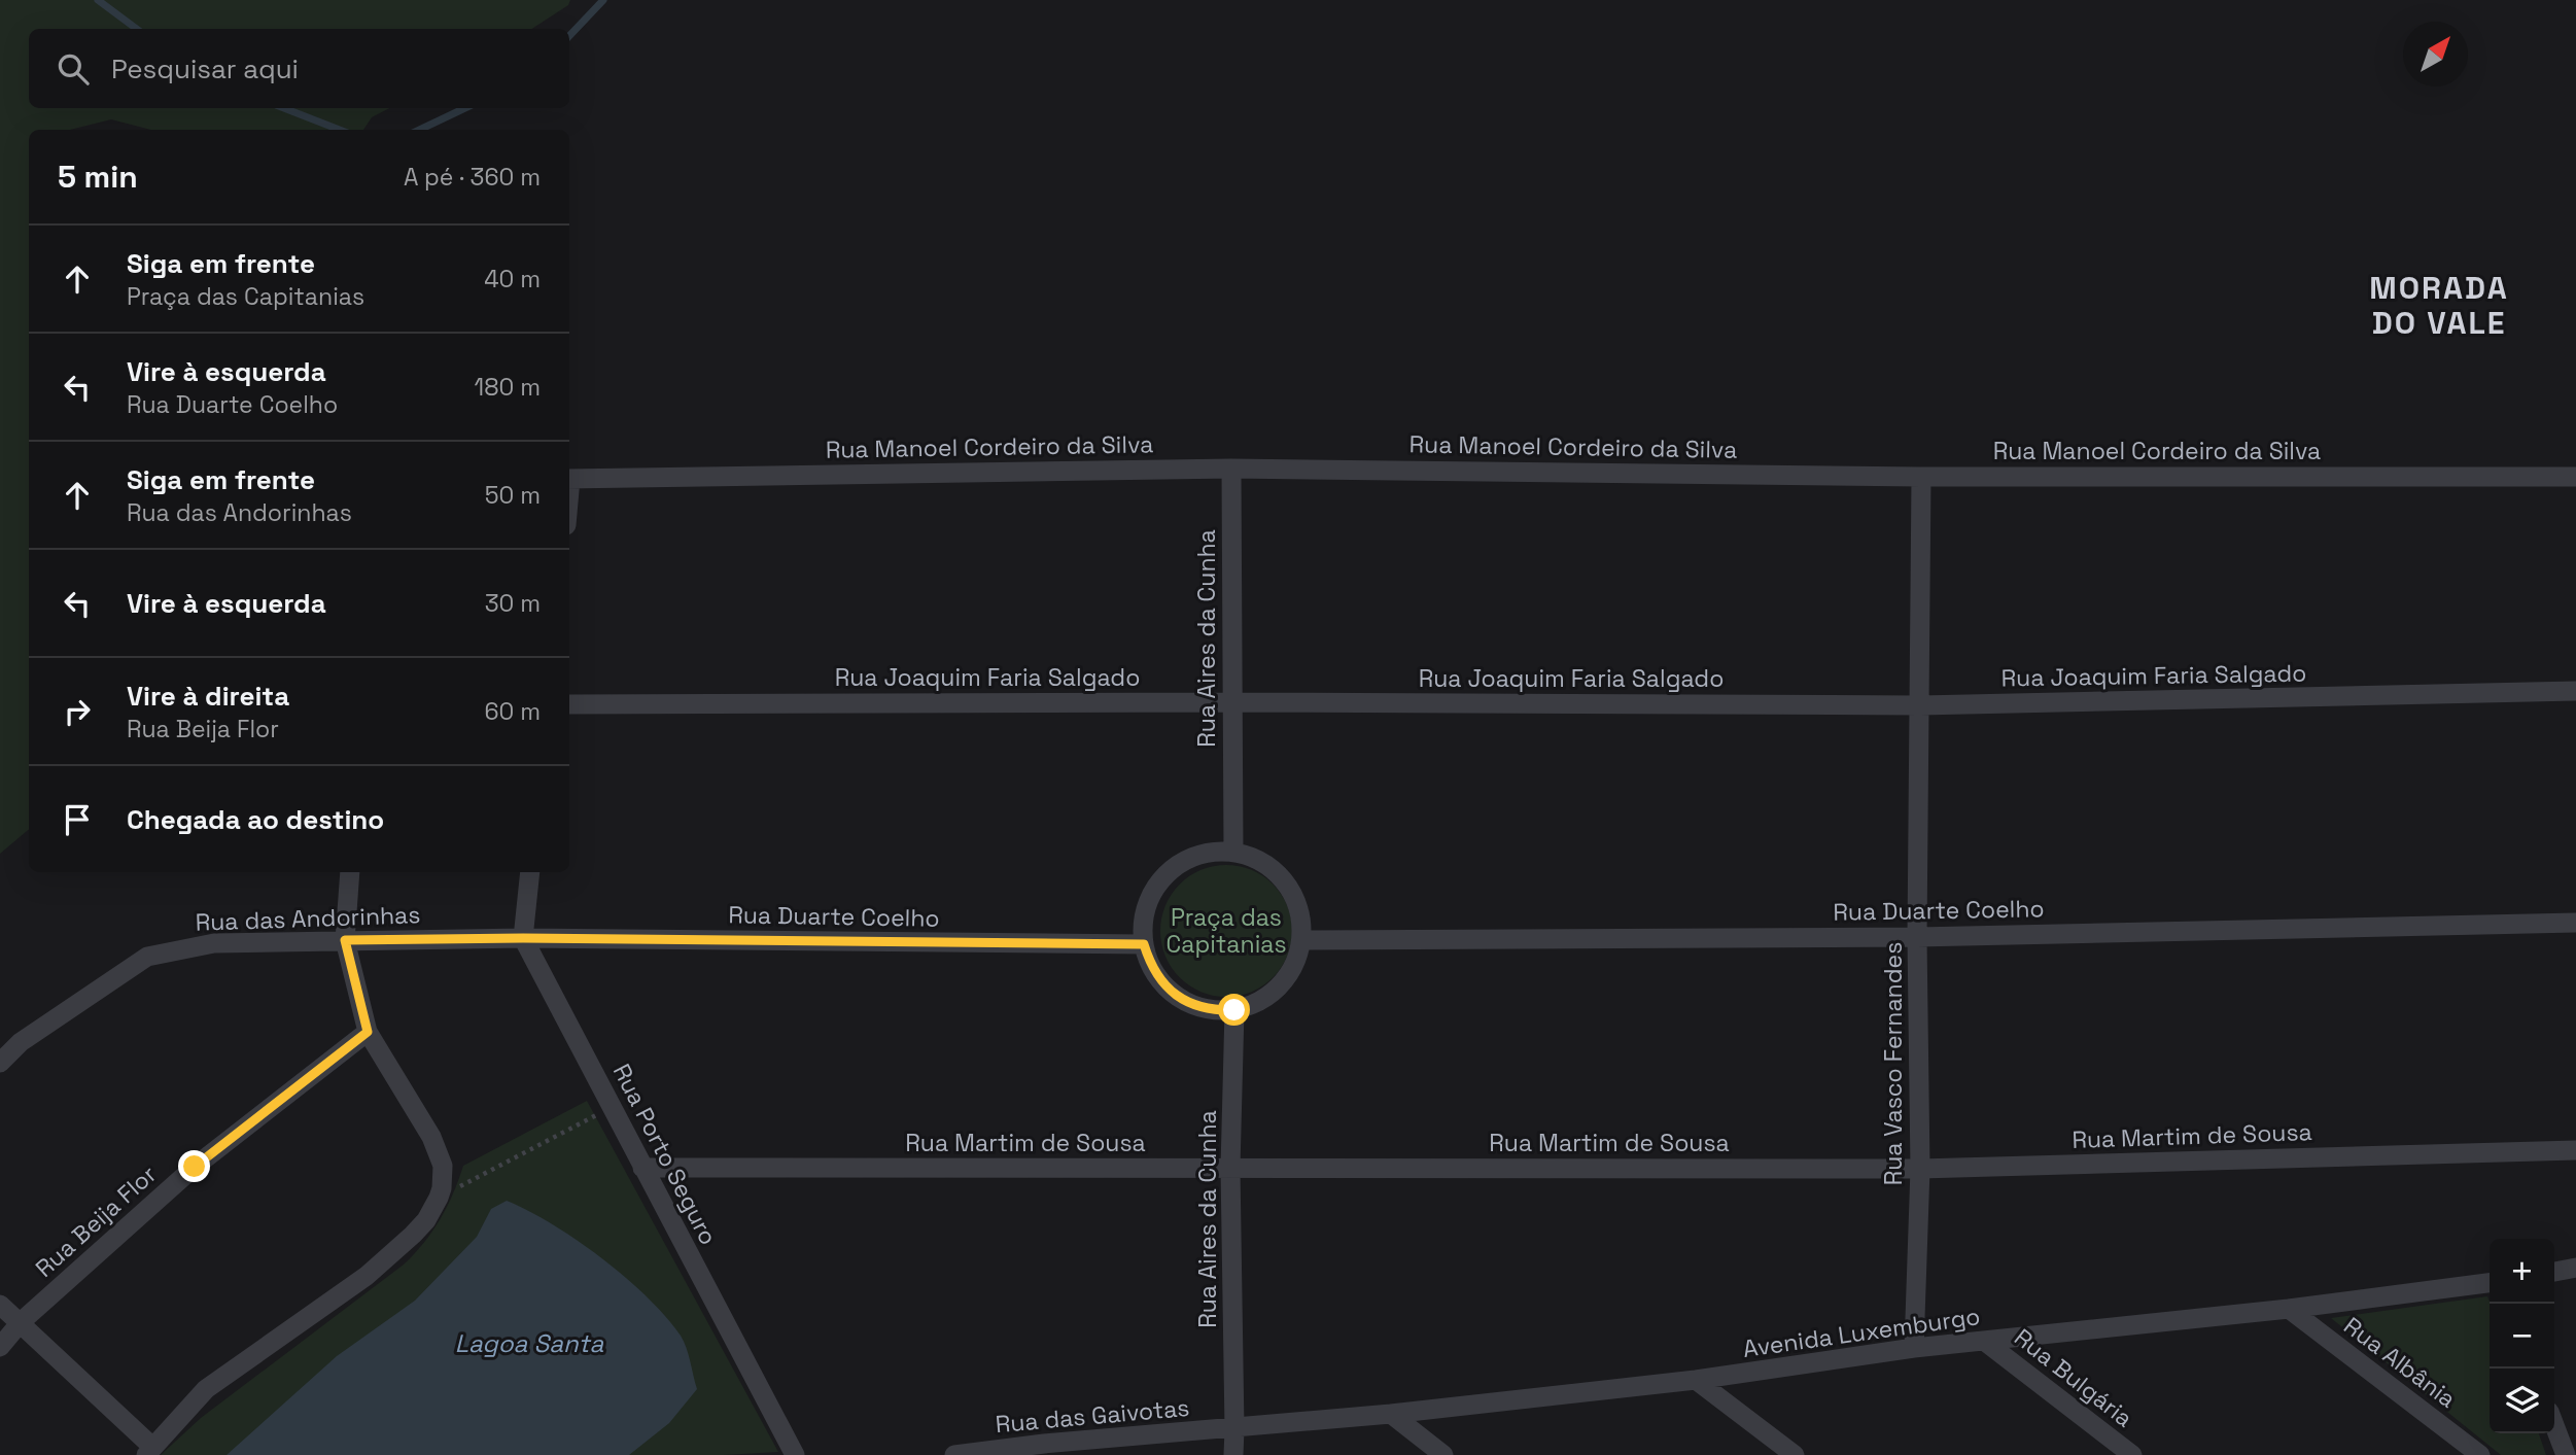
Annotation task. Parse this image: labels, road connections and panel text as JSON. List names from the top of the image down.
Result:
{
  "streets": {
    "street": [
      "Rua Manoel Cordeiro da Silva",
      "Rua Aires da Cunha",
      "Rua Joaquim Faria Salgado",
      "Rua Duarte Coelho",
      "Rua das Andorinhas",
      "Rua Vasco Fernandes",
      "Rua Martim de Sousa",
      "Rua Porto Seguro",
      "Rua Beija Flor",
      "Avenida Luxemburgo",
      "Rua Albânia",
      "Rua Bulgária",
      "Rua das Gaivotas"
    ]
  },
  "crossings": [
    ["Rua Manoel Cordeiro da Silva", "Rua Aires da Cunha"],
    ["Rua Manoel Cordeiro da Silva", "Rua Vasco Fernandes"],
    ["Rua Aires da Cunha", "Rua Joaquim Faria Salgado"],
    ["Rua Aires da Cunha", "Rua Duarte Coelho"],
    ["Rua Aires da Cunha", "Rua Martim de Sousa"],
    ["Rua Aires da Cunha", "Avenida Luxemburgo"],
    ["Rua Aires da Cunha", "Rua das Gaivotas"],
    ["Rua Joaquim Faria Salgado", "Rua Vasco Fernandes"],
    ["Rua Duarte Coelho", "Rua das Andorinhas"],
    ["Rua Duarte Coelho", "Rua Vasco Fernandes"],
    ["Rua Duarte Coelho", "Rua Porto Seguro"],
    ["Rua das Andorinhas", "Rua Porto Seguro"],
    ["Rua Vasco Fernandes", "Rua Martim de Sousa"],
    ["Rua Vasco Fernandes", "Avenida Luxemburgo"],
    ["Rua Martim de Sousa", "Rua Porto Seguro"],
    ["Avenida Luxemburgo", "Rua Albânia"],
    ["Avenida Luxemburgo", "Rua Bulgária"],
    ["Avenida Luxemburgo", "Rua das Gaivotas"]
  ],
  "districts": ["MORADA DO VALE"],
  "water": ["Lagoa Santa"],
  "parks": ["Praça das Capitanias"],
  "north": "top right",
  "page": {
    "search": "Pesquisar aqui",
    "heading": ["5 min", "A pé · 360 m"],
    "list": [
      ["Siga em frente", "Praça das Capitanias", "40 m"],
      ["Vire à esquerda", "Rua Duarte Coelho", "180 m"],
      ["Siga em frente", "Rua das Andorinhas", "50 m"],
      ["Vire à esquerda", "30 m"],
      ["Vire à direita", "Rua Beija Flor", "60 m"],
      "Chegada ao destino"
    ],
    "map_buttons": ["+", "−"]
  }
}
